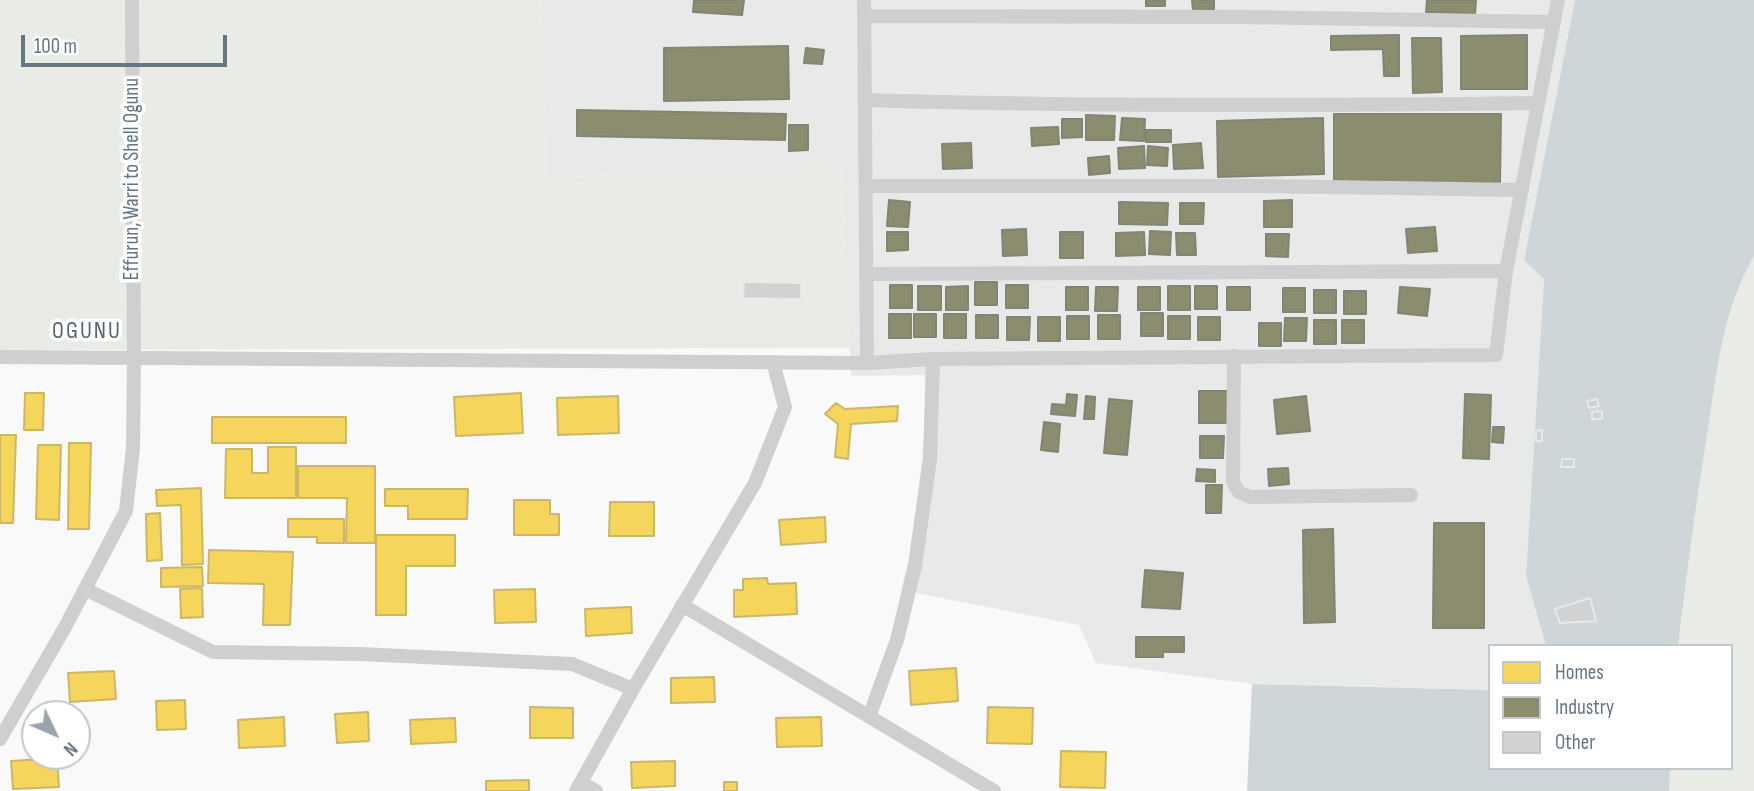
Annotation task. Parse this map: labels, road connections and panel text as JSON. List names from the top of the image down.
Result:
{
  "streets": {
    "street": ["Effurun, Warri to Shell Ogunu"]
  },
  "districts": ["OGUNU"],
  "legend": ["Homes", "Industry", "Other"],
  "scale_bar": "100 m",
  "north": "bottom right"
}
